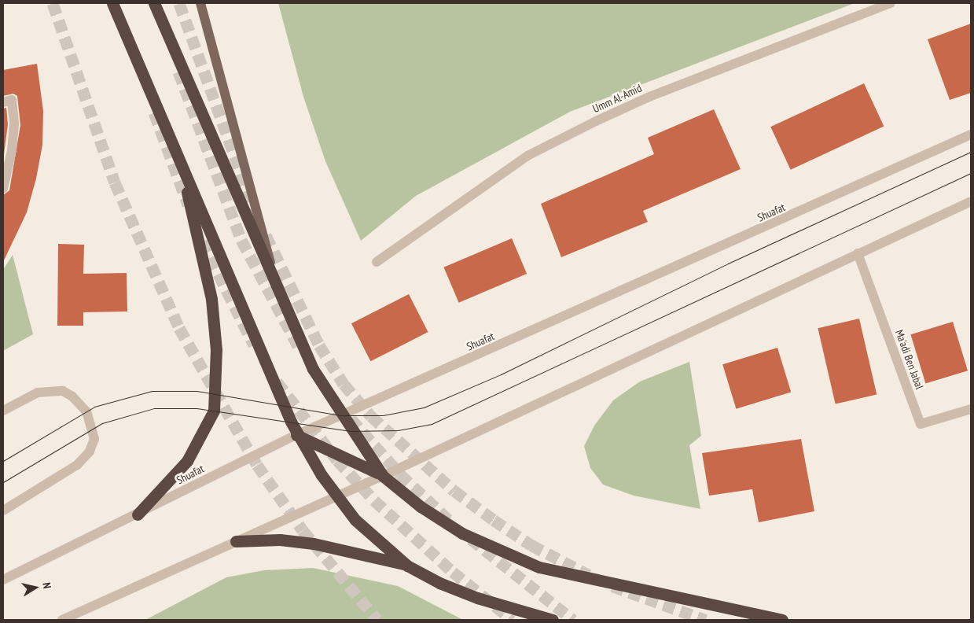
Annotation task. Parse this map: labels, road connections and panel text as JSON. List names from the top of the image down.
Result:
{
  "streets": {
    "street": ["Umm Al-Amid", "Shuafat", "Ma'adi Ben Jabal"]
  },
  "north": "right"
}
